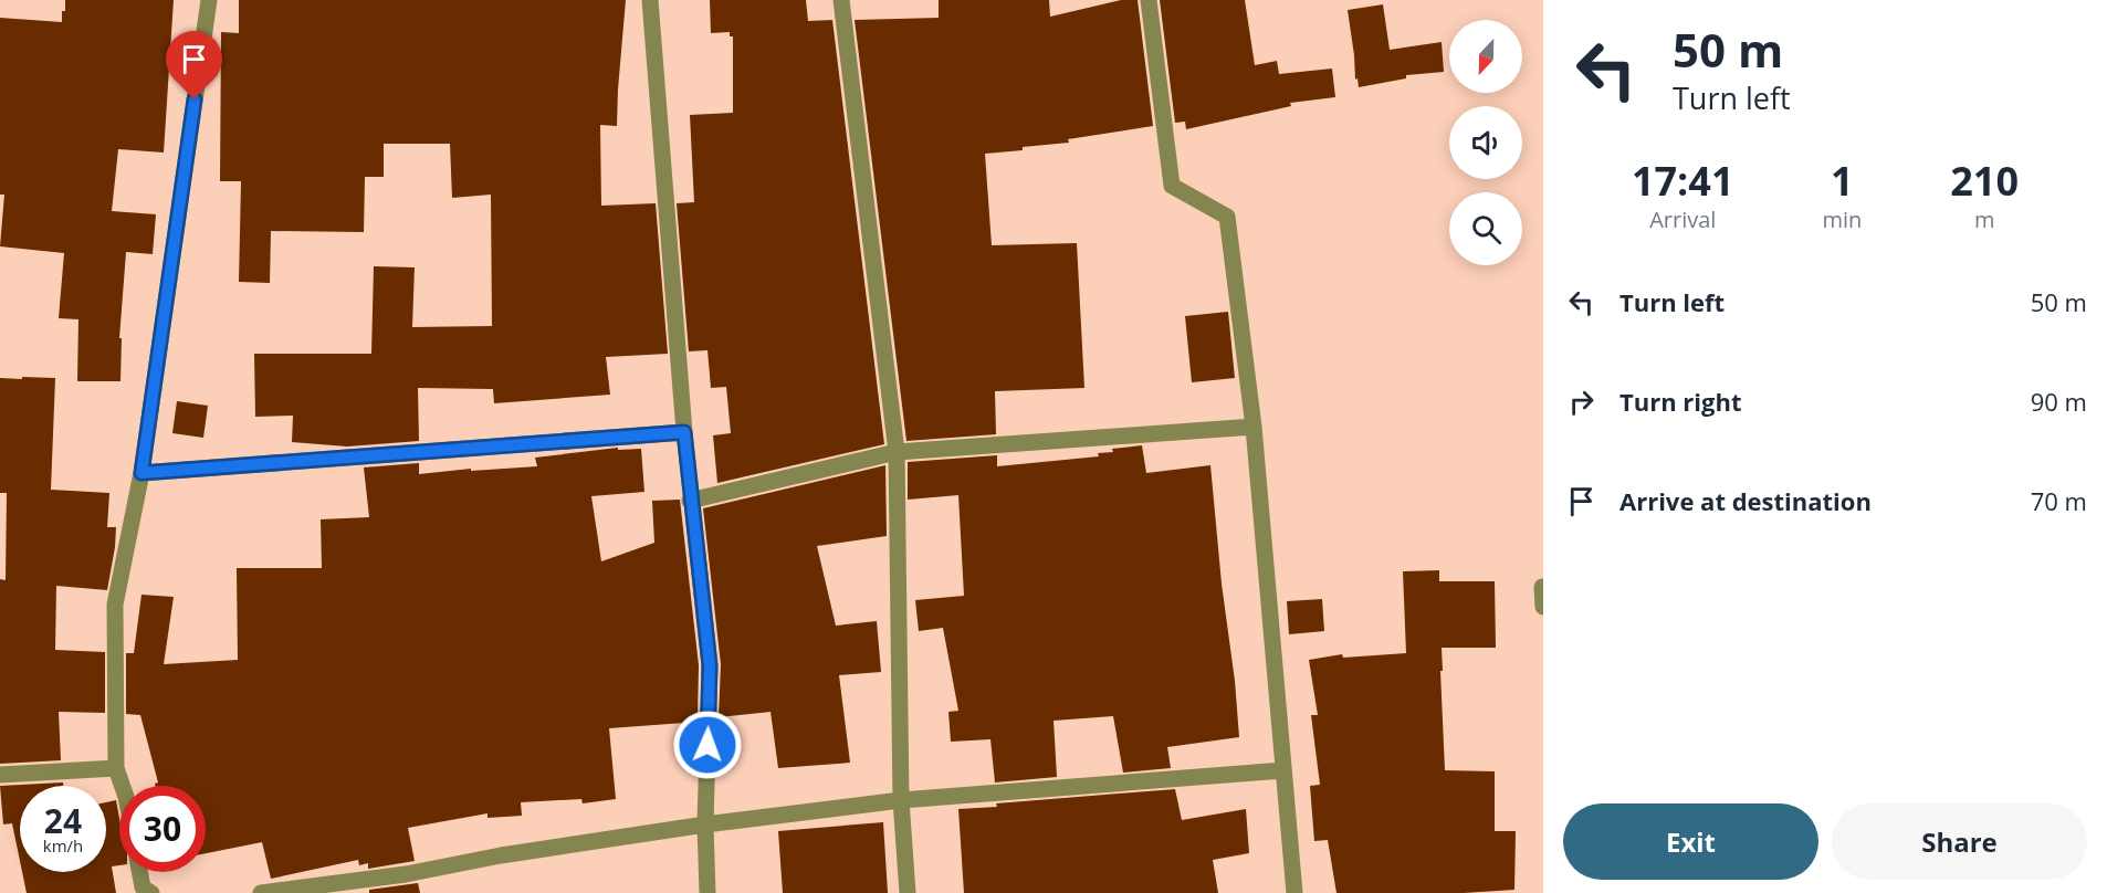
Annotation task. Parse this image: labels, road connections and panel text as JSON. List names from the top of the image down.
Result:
{
  "north": "bottom",
  "page": {
    "turn": ["50 m", "Turn left"],
    "eta": [
      "17:41",
      "Arrival",
      "1",
      "min",
      "210",
      "m"
    ],
    "list": [
      {
        "name": "Turn left",
        "value": "50 m"
      },
      {
        "name": "Turn right",
        "value": "90 m"
      },
      {
        "name": "Arrive at destination",
        "value": "70 m"
      }
    ],
    "speed": "24 km/h",
    "limit": "30",
    "buttons": ["Exit", "Share"]
  }
}
